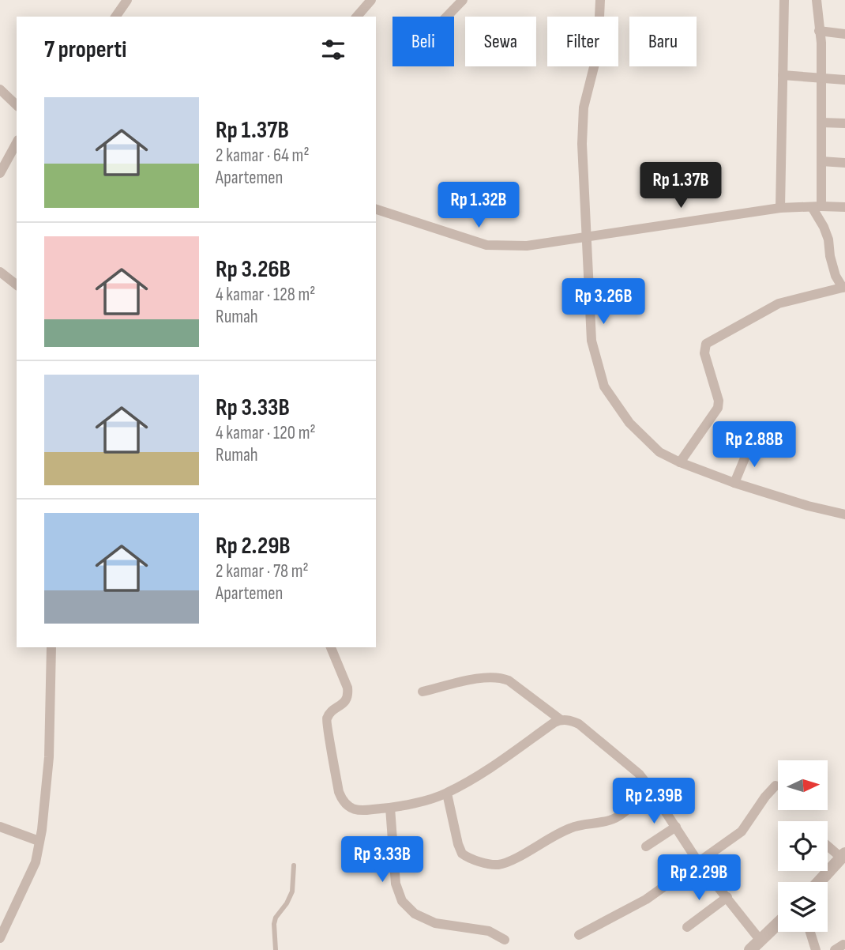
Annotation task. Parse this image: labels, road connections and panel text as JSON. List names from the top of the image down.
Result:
{
  "north": "right",
  "page": {
    "chip": [
      "Beli",
      "Sewa",
      "Filter",
      "Baru"
    ],
    "heading": "7 properti",
    "list": [
      {
        "name": "Rp 1.37B",
        "note": "2 kamar · 64 m² · Apartemen"
      },
      {
        "name": "Rp 3.26B",
        "note": "4 kamar · 128 m² · Rumah"
      },
      {
        "name": "Rp 3.33B",
        "note": "4 kamar · 120 m² · Rumah"
      },
      {
        "name": "Rp 2.29B",
        "note": "2 kamar · 78 m² · Apartemen"
      }
    ],
    "price": [
      "Rp 1.37B",
      "Rp 1.32B",
      "Rp 3.26B",
      "Rp 2.88B",
      "Rp 2.39B",
      "Rp 3.33B",
      "Rp 2.29B"
    ]
  }
}
